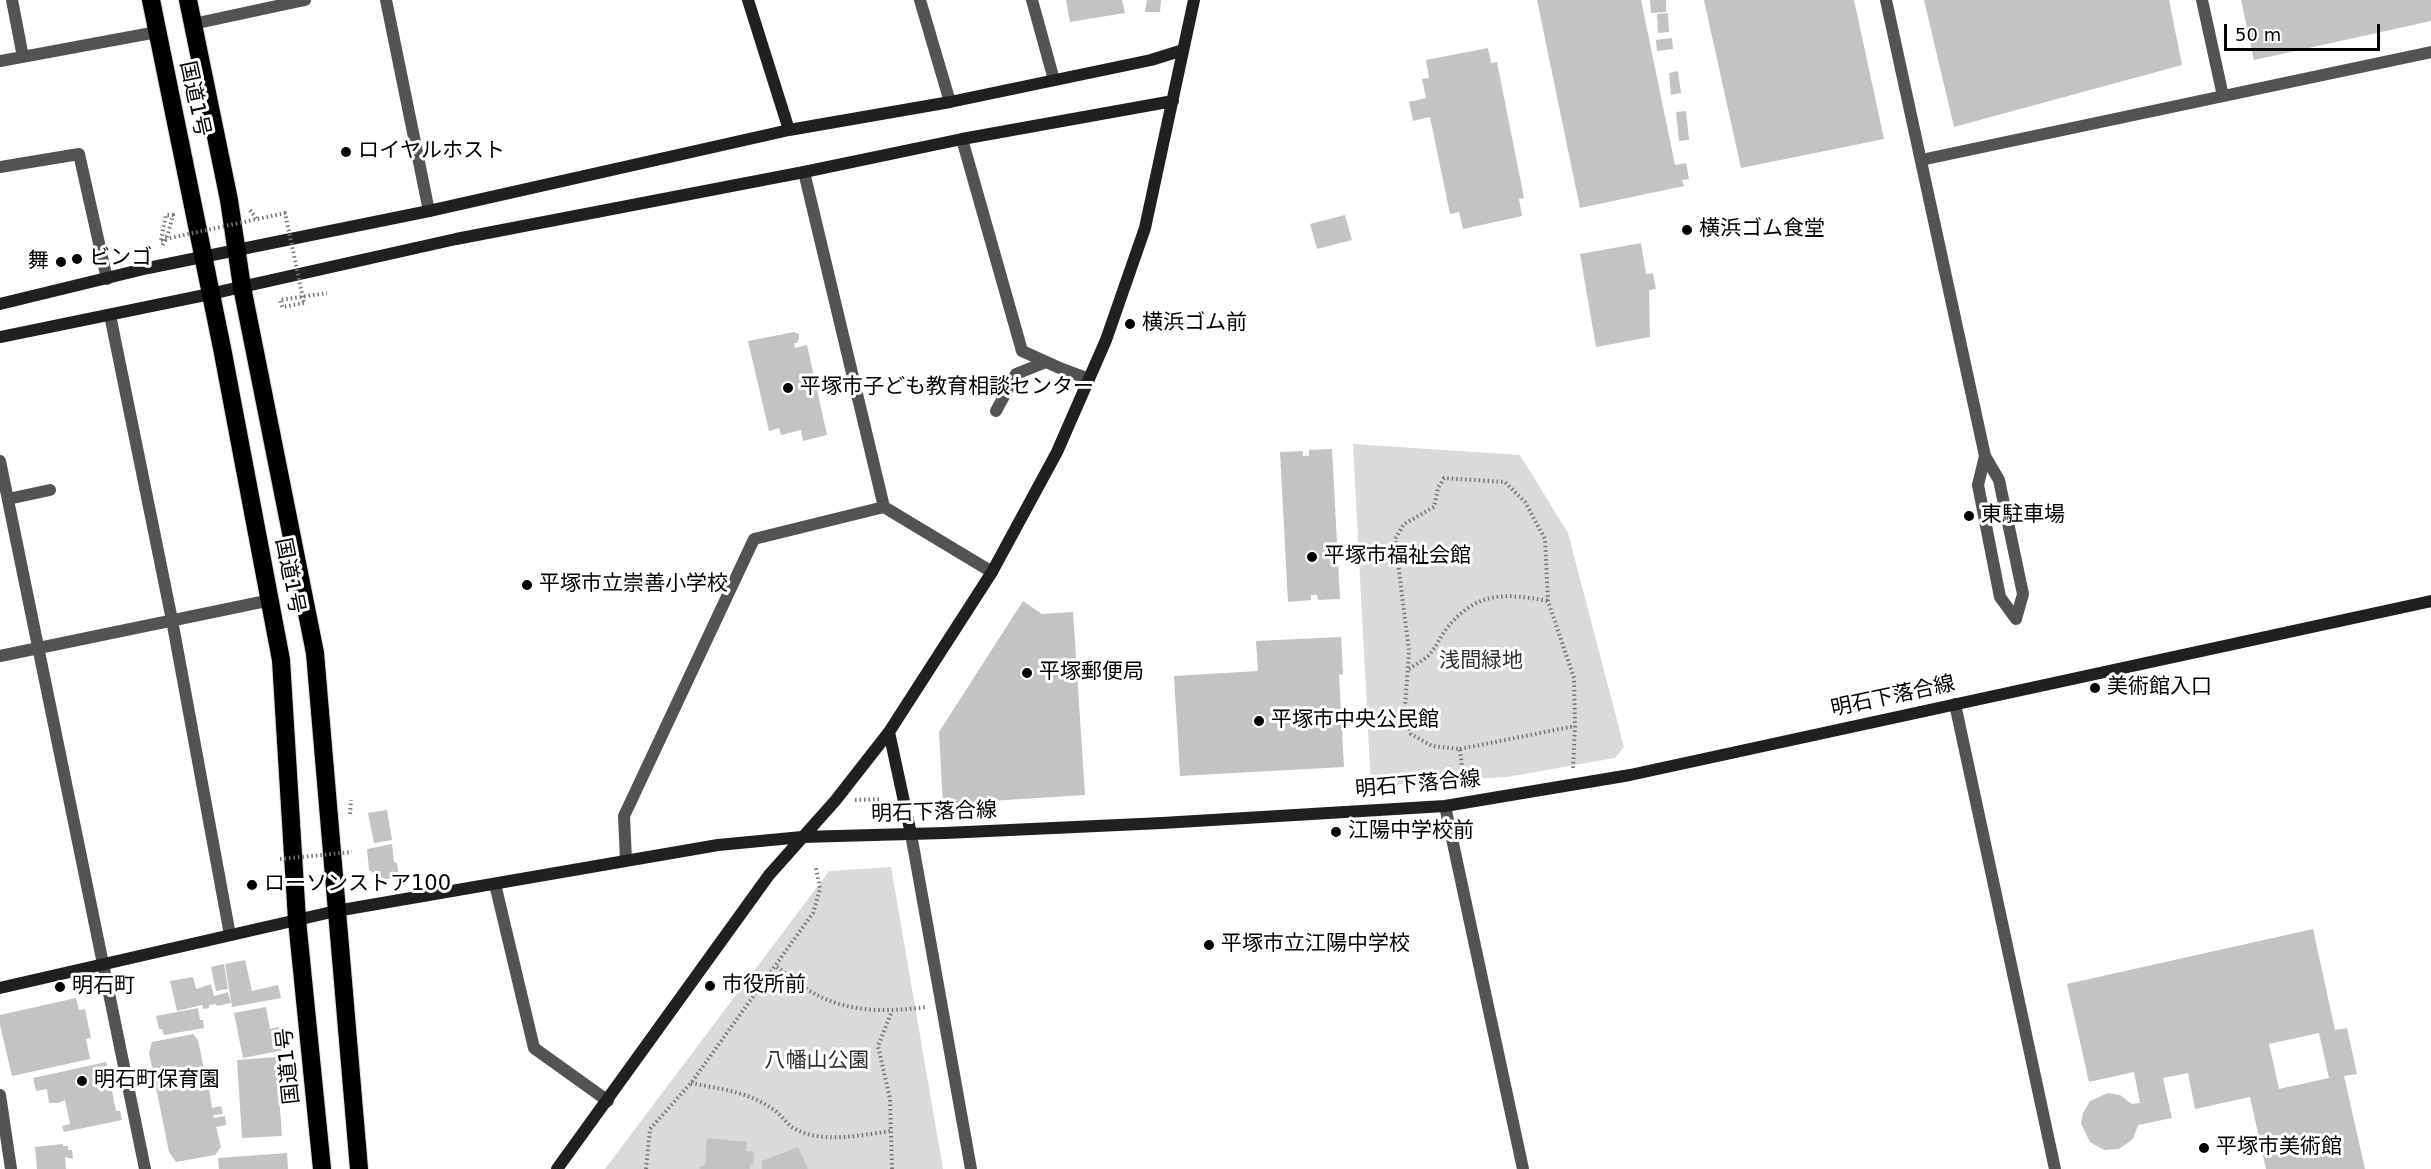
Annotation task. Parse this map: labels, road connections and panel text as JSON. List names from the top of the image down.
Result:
{
  "streets": {
    "highway": ["国道1号"],
    "street": ["明石下落合線"]
  },
  "crossings": [
    ["国道1号", "明石下落合線"]
  ],
  "parks": ["浅間緑地", "八幡山公園"],
  "places": [
    "ロイヤルホスト",
    "横浜ゴム食堂",
    "ビンゴ",
    "舞",
    "横浜ゴム前",
    "平塚市子ども教育相談センター",
    "東駐車場",
    "平塚市福祉会館",
    "平塚市立崇善小学校",
    "平塚郵便局",
    "美術館入口",
    "平塚市中央公民館",
    "江陽中学校前",
    "ローソンストア100",
    "平塚市立江陽中学校",
    "市役所前",
    "明石町",
    "明石町保育園",
    "平塚市美術館"
  ],
  "scale_bar": "50 m"
}
